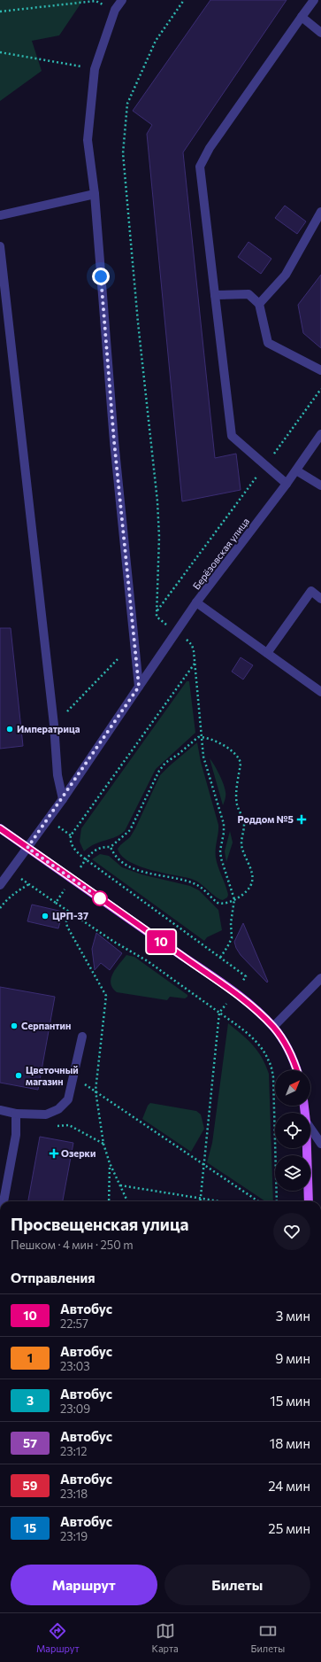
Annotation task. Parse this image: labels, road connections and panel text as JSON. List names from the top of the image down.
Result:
{
  "streets": {
    "street": ["Берёзовская улица"]
  },
  "places": {
    "other": [
      "Императрица",
      "ЦРП-37",
      "Серпантин",
      "Цветочный магазин"
    ],
    "health": ["Роддом №5", "Озерки"]
  },
  "lines": ["bus line 10"],
  "north": "top right",
  "page": {
    "on_map": "10",
    "heading": [
      ["Просвещенская улица", "Пешком · 4 мин · 250 m"],
      "Отправления"
    ],
    "list": [
      {
        "mark": "10",
        "name": "Автобус",
        "note": "22:57",
        "value": "3 мин"
      },
      {
        "mark": "1",
        "name": "Автобус",
        "note": "23:03",
        "value": "9 мин"
      },
      {
        "mark": "3",
        "name": "Автобус",
        "note": "23:09",
        "value": "15 мин"
      },
      {
        "mark": "57",
        "name": "Автобус",
        "note": "23:12",
        "value": "18 мин"
      },
      {
        "mark": "59",
        "name": "Автобус",
        "note": "23:18",
        "value": "24 мин"
      },
      {
        "mark": "15",
        "name": "Автобус",
        "note": "23:19",
        "value": "25 мин"
      }
    ],
    "buttons": ["Маршрут", "Билеты"],
    "tabs": ["Маршрут", "Карта", "Билеты"]
  }
}
